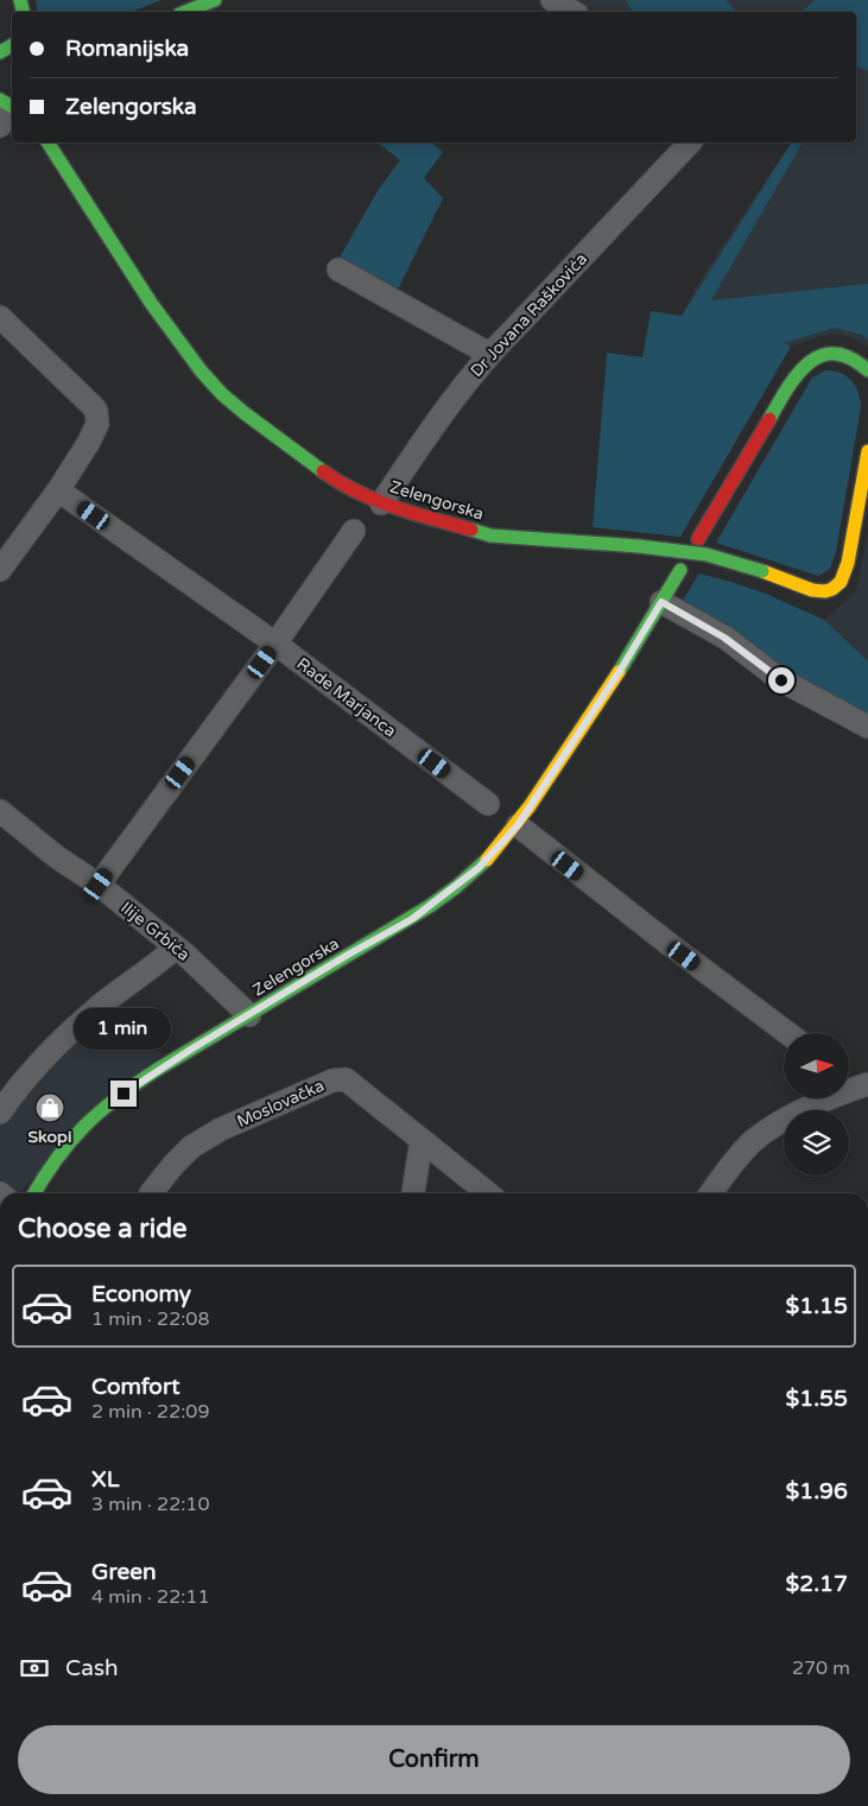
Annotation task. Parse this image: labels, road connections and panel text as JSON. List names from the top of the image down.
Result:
{
  "streets": {
    "street": [
      "Dr Jovana Raškovića",
      "Zelengorska",
      "Rade Marjanca",
      "Ilije Grbića",
      "Moslovačka"
    ]
  },
  "crossings": [
    ["Dr Jovana Raškovića", "Zelengorska"],
    ["Zelengorska", "Ilije Grbića"]
  ],
  "places": {
    "shop": ["Skopi"]
  },
  "north": "right",
  "page": {
    "banner": ["Romanijska", "Zelengorska"],
    "bubble": "1 min",
    "heading": "Choose a ride",
    "list": [
      {
        "name": "Economy",
        "note": "1 min · 22:08",
        "value": "$1.15"
      },
      {
        "name": "Comfort",
        "note": "2 min · 22:09",
        "value": "$1.55"
      },
      {
        "name": "XL",
        "note": "3 min · 22:10",
        "value": "$1.96"
      },
      {
        "name": "Green",
        "note": "4 min · 22:11",
        "value": "$2.17"
      }
    ],
    "pay": ["Cash", "270 m"],
    "buttons": "Confirm"
  }
}
